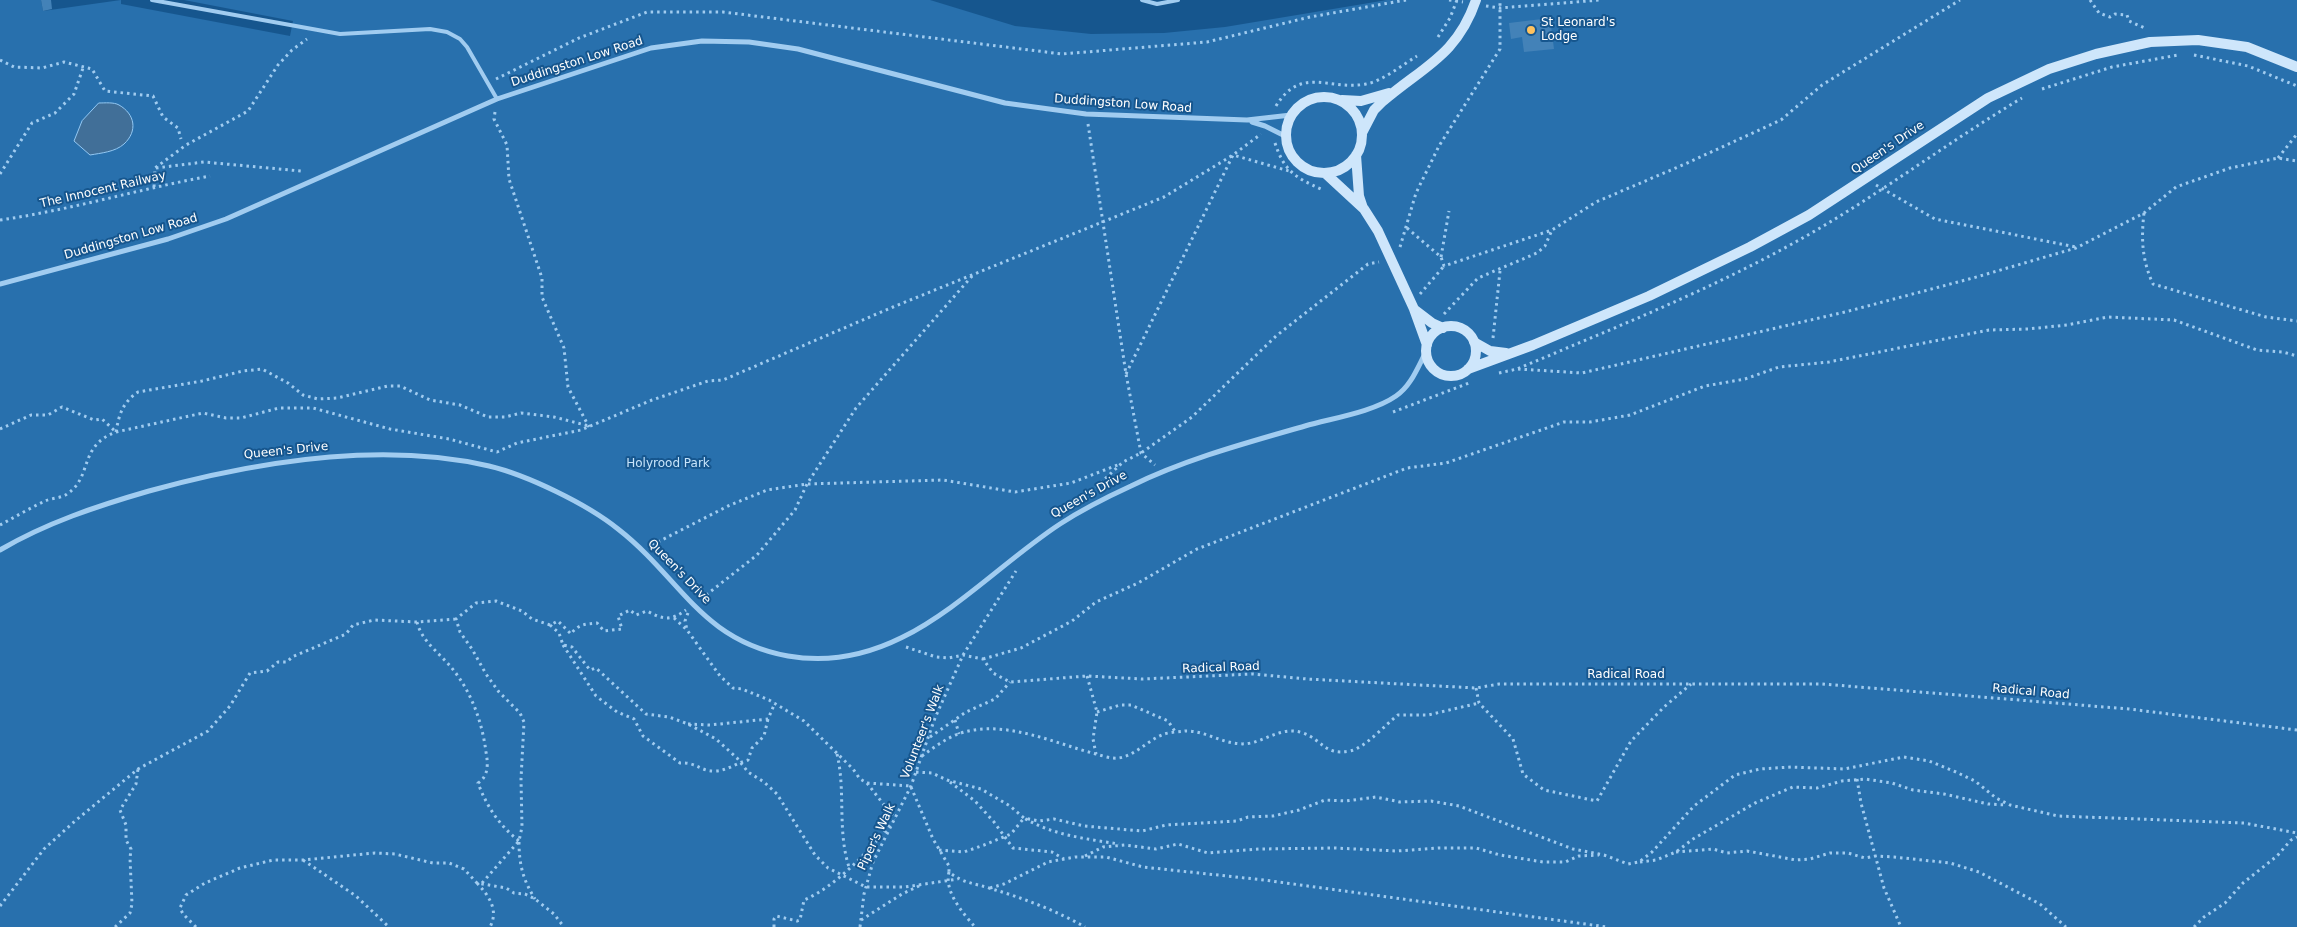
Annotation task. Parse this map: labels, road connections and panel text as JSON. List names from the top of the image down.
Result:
{
  "streets": {
    "street": ["Duddingston Low Road", "Queen's Drive"],
    "path": [
      "The Innocent Railway",
      "Radical Road",
      "Volunteer's Walk",
      "Piper's Walk"
    ]
  },
  "crossings": [
    ["Queen's Drive", "Volunteer's Walk"],
    ["Volunteer's Walk", "Piper's Walk"]
  ],
  "parks": ["Holyrood Park"],
  "places": ["St Leonard's Lodge"]
}
